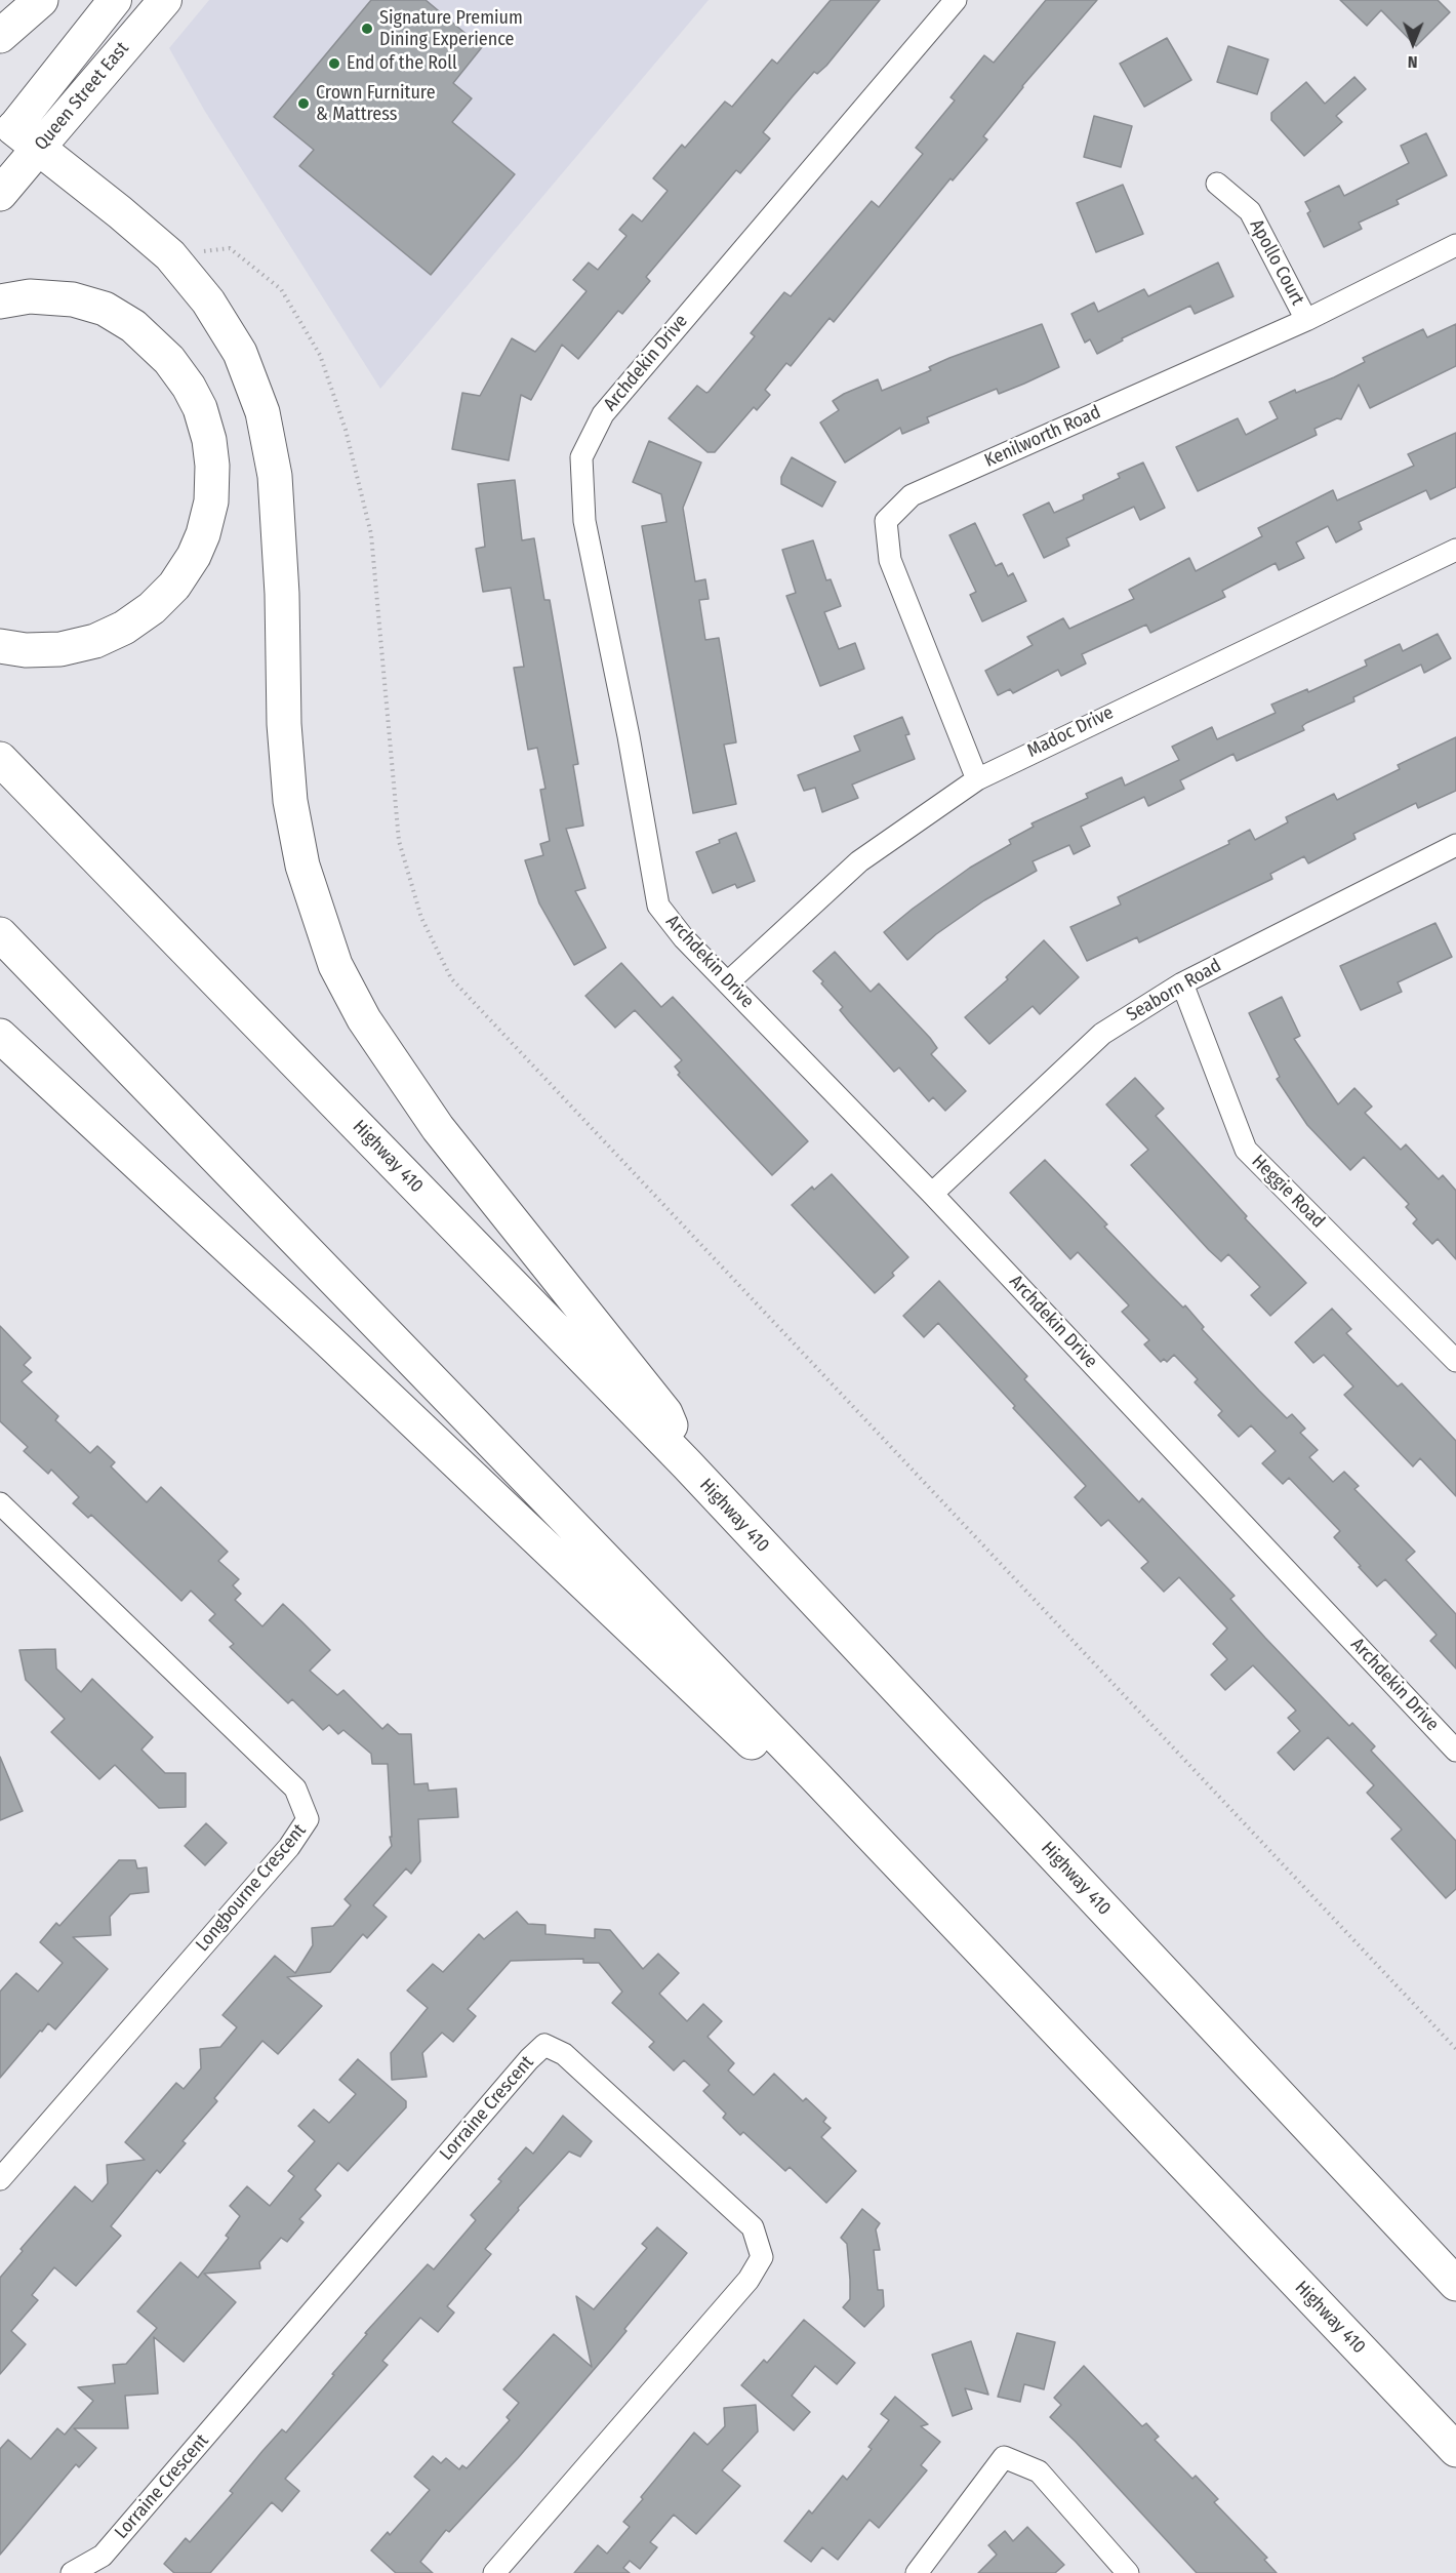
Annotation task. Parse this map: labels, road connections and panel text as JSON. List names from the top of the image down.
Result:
{
  "streets": {
    "main road": ["Queen Street East", "Highway 410"],
    "street": [
      "Apollo Court",
      "Archdekin Drive",
      "Kenilworth Road",
      "Madoc Drive",
      "Seaborn Road",
      "Heggie Road",
      "Longbourne Crescent",
      "Lorraine Crescent"
    ]
  },
  "crossings": [
    ["Apollo Court", "Kenilworth Road"],
    ["Archdekin Drive", "Madoc Drive"],
    ["Archdekin Drive", "Seaborn Road"],
    ["Kenilworth Road", "Madoc Drive"],
    ["Seaborn Road", "Heggie Road"]
  ],
  "places": ["Signature Premium Dining Experience", "End of the Roll", "Crown Furniture & Mattress"],
  "north": "bottom"
}
